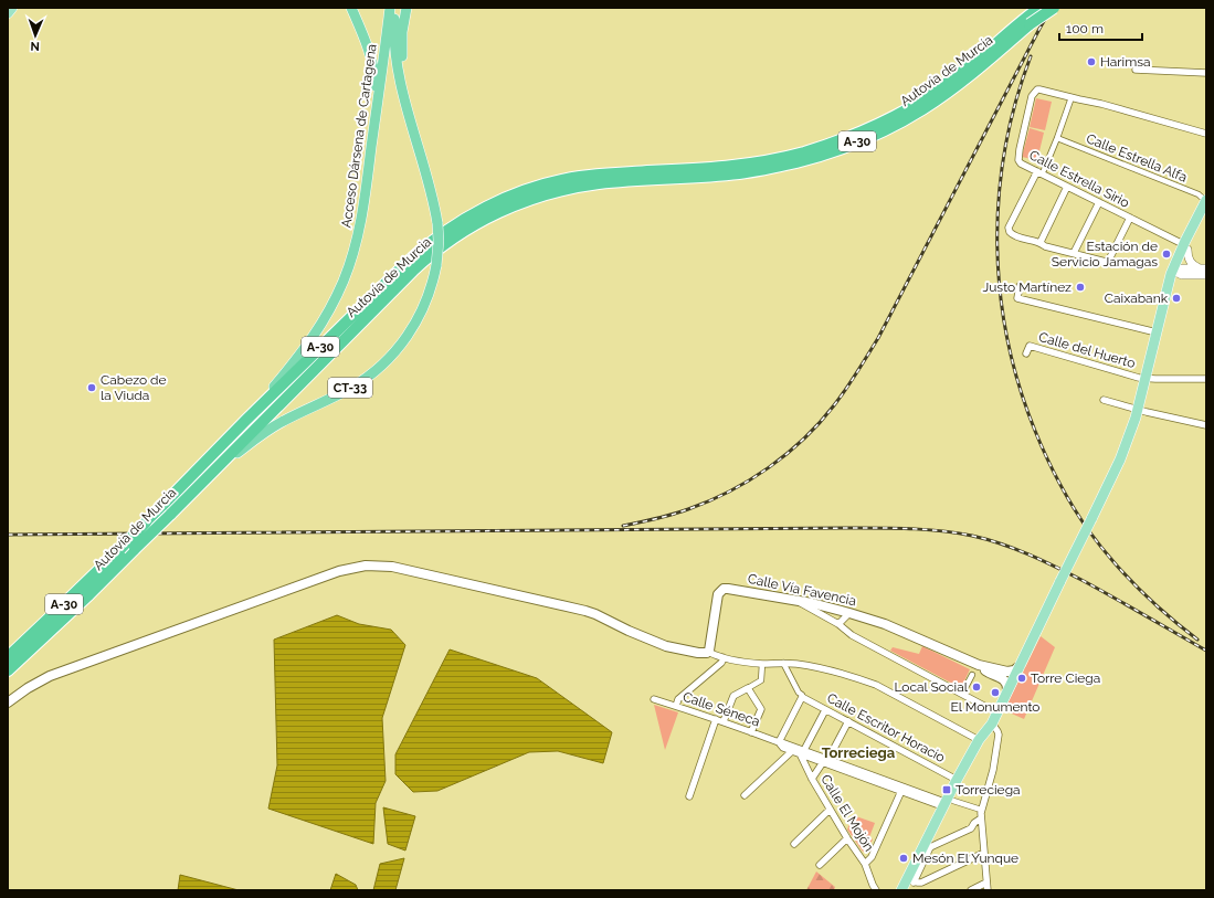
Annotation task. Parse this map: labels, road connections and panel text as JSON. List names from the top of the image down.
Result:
{
  "streets": {
    "highway": [
      "Autovía de Murcia",
      "Acceso Dársena de Cartagena",
      "A-30",
      "CT-33"
    ],
    "main road": ["Calle Vía Favencia"],
    "street": [
      "Calle Estrella Alfa",
      "Calle Estrella Sirio",
      "Calle del Huerto",
      "Calle Séneca",
      "Calle Escritor Horacio",
      "Calle El Mojón"
    ]
  },
  "crossings": [
    ["Autovía de Murcia", "Acceso Dársena de Cartagena"],
    ["Calle Séneca", "Calle El Mojón"]
  ],
  "districts": ["Torreciega"],
  "places": {
    "other": [
      "Harimsa",
      "Estación de Servicio Jamagas",
      "Justo Martínez",
      "Caixabank",
      "Cabezo de la Viuda",
      "Torre Ciega",
      "Local Social",
      "El Monumento",
      "Mesón El Yunque"
    ],
    "transit": ["Torreciega"]
  },
  "scale_bar": "100 m",
  "north": "bottom"
}
